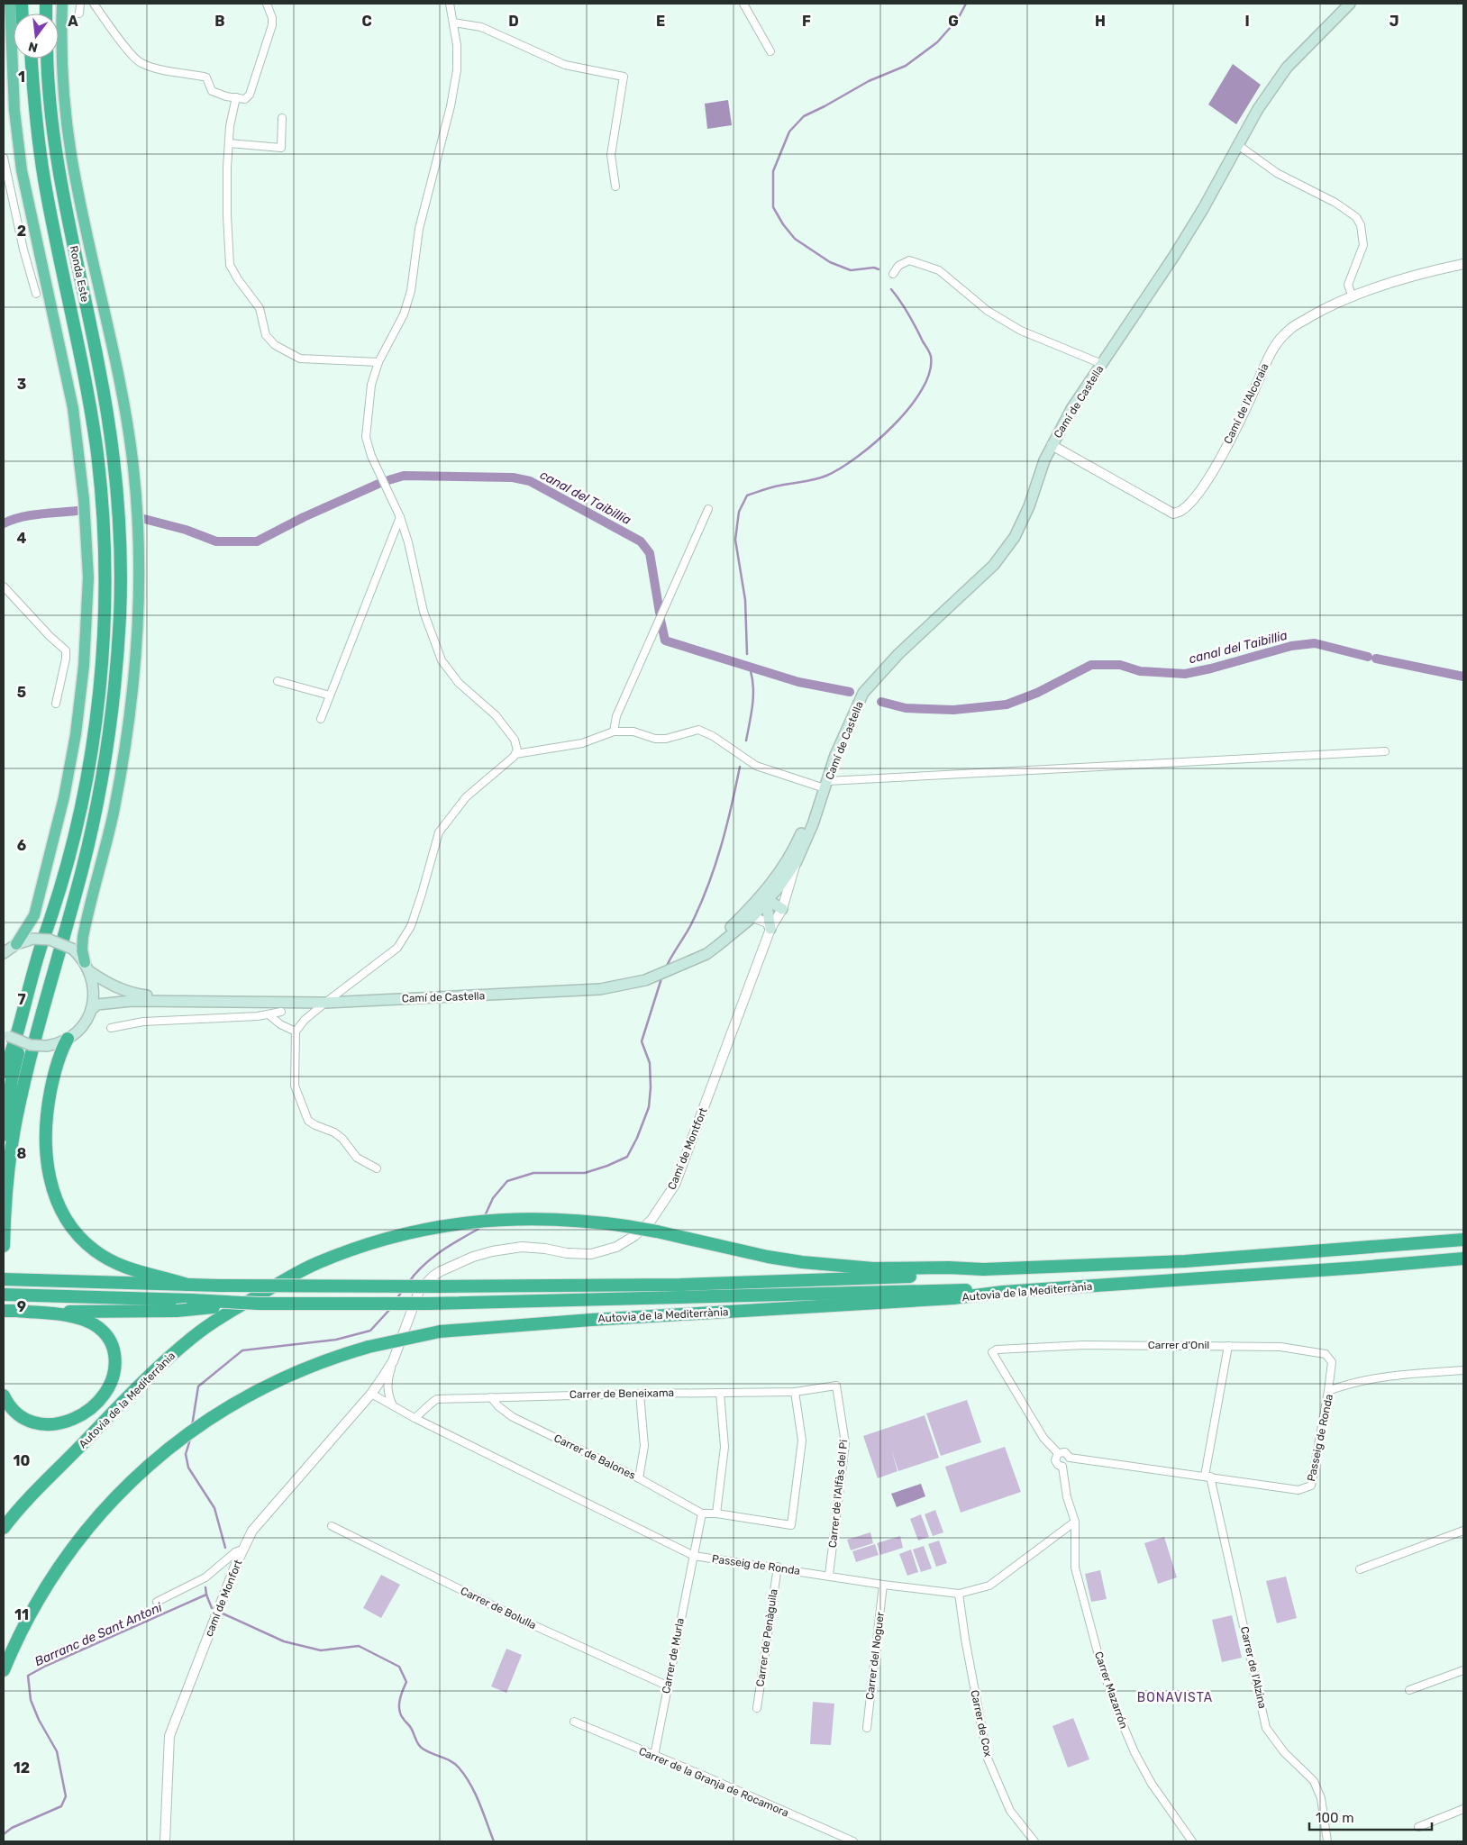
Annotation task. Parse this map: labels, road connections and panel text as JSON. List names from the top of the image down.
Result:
{
  "streets": {
    "highway": ["Ronda Este", "Autovia de la Mediterrània"],
    "main road": ["Camí de Castella"],
    "street": [
      "Camí de l'Alcoraia",
      "Camí de Montfort",
      "Carrer d'Onil",
      "Carrer de Beneixama",
      "Passeig de Ronda",
      "Carrer de Balones",
      "Carrer de l'Alfàs del Pi",
      "camí de Monfort",
      "Carrer de Bolulla",
      "Carrer de Penàguila",
      "Carrer de Murla",
      "Carrer del Noguer",
      "Carrer de l'Alzina",
      "Carrer Mazarrón",
      "Carrer de Cox",
      "Carrer de la Granja de Rocamora"
    ]
  },
  "crossings": [
    ["Camí de Castella", "Camí de l'Alcoraia"],
    ["Camí de Castella", "Camí de Montfort"],
    ["Camí de Montfort", "Passeig de Ronda"],
    ["Camí de Montfort", "camí de Monfort"],
    ["Carrer d'Onil", "Passeig de Ronda"],
    ["Carrer d'Onil", "Carrer de l'Alzina"],
    ["Carrer de Beneixama", "Passeig de Ronda"],
    ["Carrer de Beneixama", "Carrer de Balones"],
    ["Carrer de Beneixama", "Carrer de l'Alfàs del Pi"],
    ["Passeig de Ronda", "Carrer de l'Alfàs del Pi"],
    ["Passeig de Ronda", "camí de Monfort"],
    ["Passeig de Ronda", "Carrer de Penàguila"],
    ["Passeig de Ronda", "Carrer de Murla"],
    ["Passeig de Ronda", "Carrer del Noguer"],
    ["Passeig de Ronda", "Carrer de l'Alzina"],
    ["Passeig de Ronda", "Carrer Mazarrón"],
    ["Passeig de Ronda", "Carrer de Cox"],
    ["Carrer de Bolulla", "Carrer de Murla"],
    ["Carrer de Murla", "Carrer de la Granja de Rocamora"]
  ],
  "districts": ["BONAVISTA"],
  "water": ["canal del Taibillia", "Barranc de Sant Antoni"],
  "scale_bar": "100 m",
  "north": "bottom",
  "grid": {
    "columns": [
      "A",
      "B",
      "C",
      "D",
      "E",
      "F",
      "G",
      "H",
      "I",
      "J"
    ],
    "rows": [
      "1",
      "2",
      "3",
      "4",
      "5",
      "6",
      "7",
      "8",
      "9",
      "10",
      "11",
      "12"
    ]
  }
}
